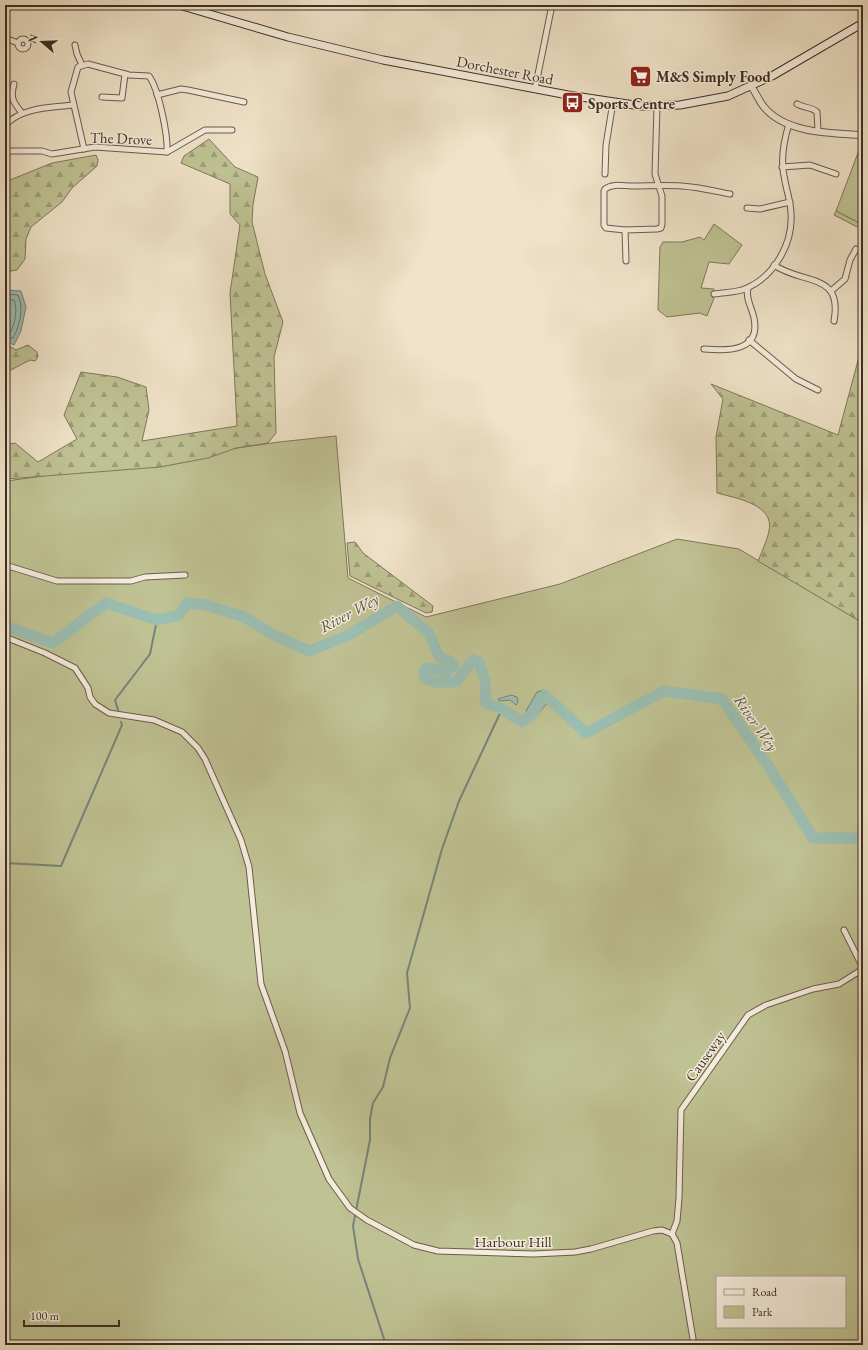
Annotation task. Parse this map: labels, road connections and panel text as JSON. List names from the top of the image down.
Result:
{
  "streets": {
    "main road": ["Dorchester Road"],
    "street": ["The Drove", "Causeway", "Harbour Hill"]
  },
  "crossings": [
    ["Causeway", "Harbour Hill"]
  ],
  "water": ["River Wey"],
  "places": {
    "supermarket": ["M&S Simply Food"],
    "bus stop": ["Sports Centre"]
  },
  "legend": ["Road", "Park"],
  "scale_bar": "100 m",
  "north": "left"
}
